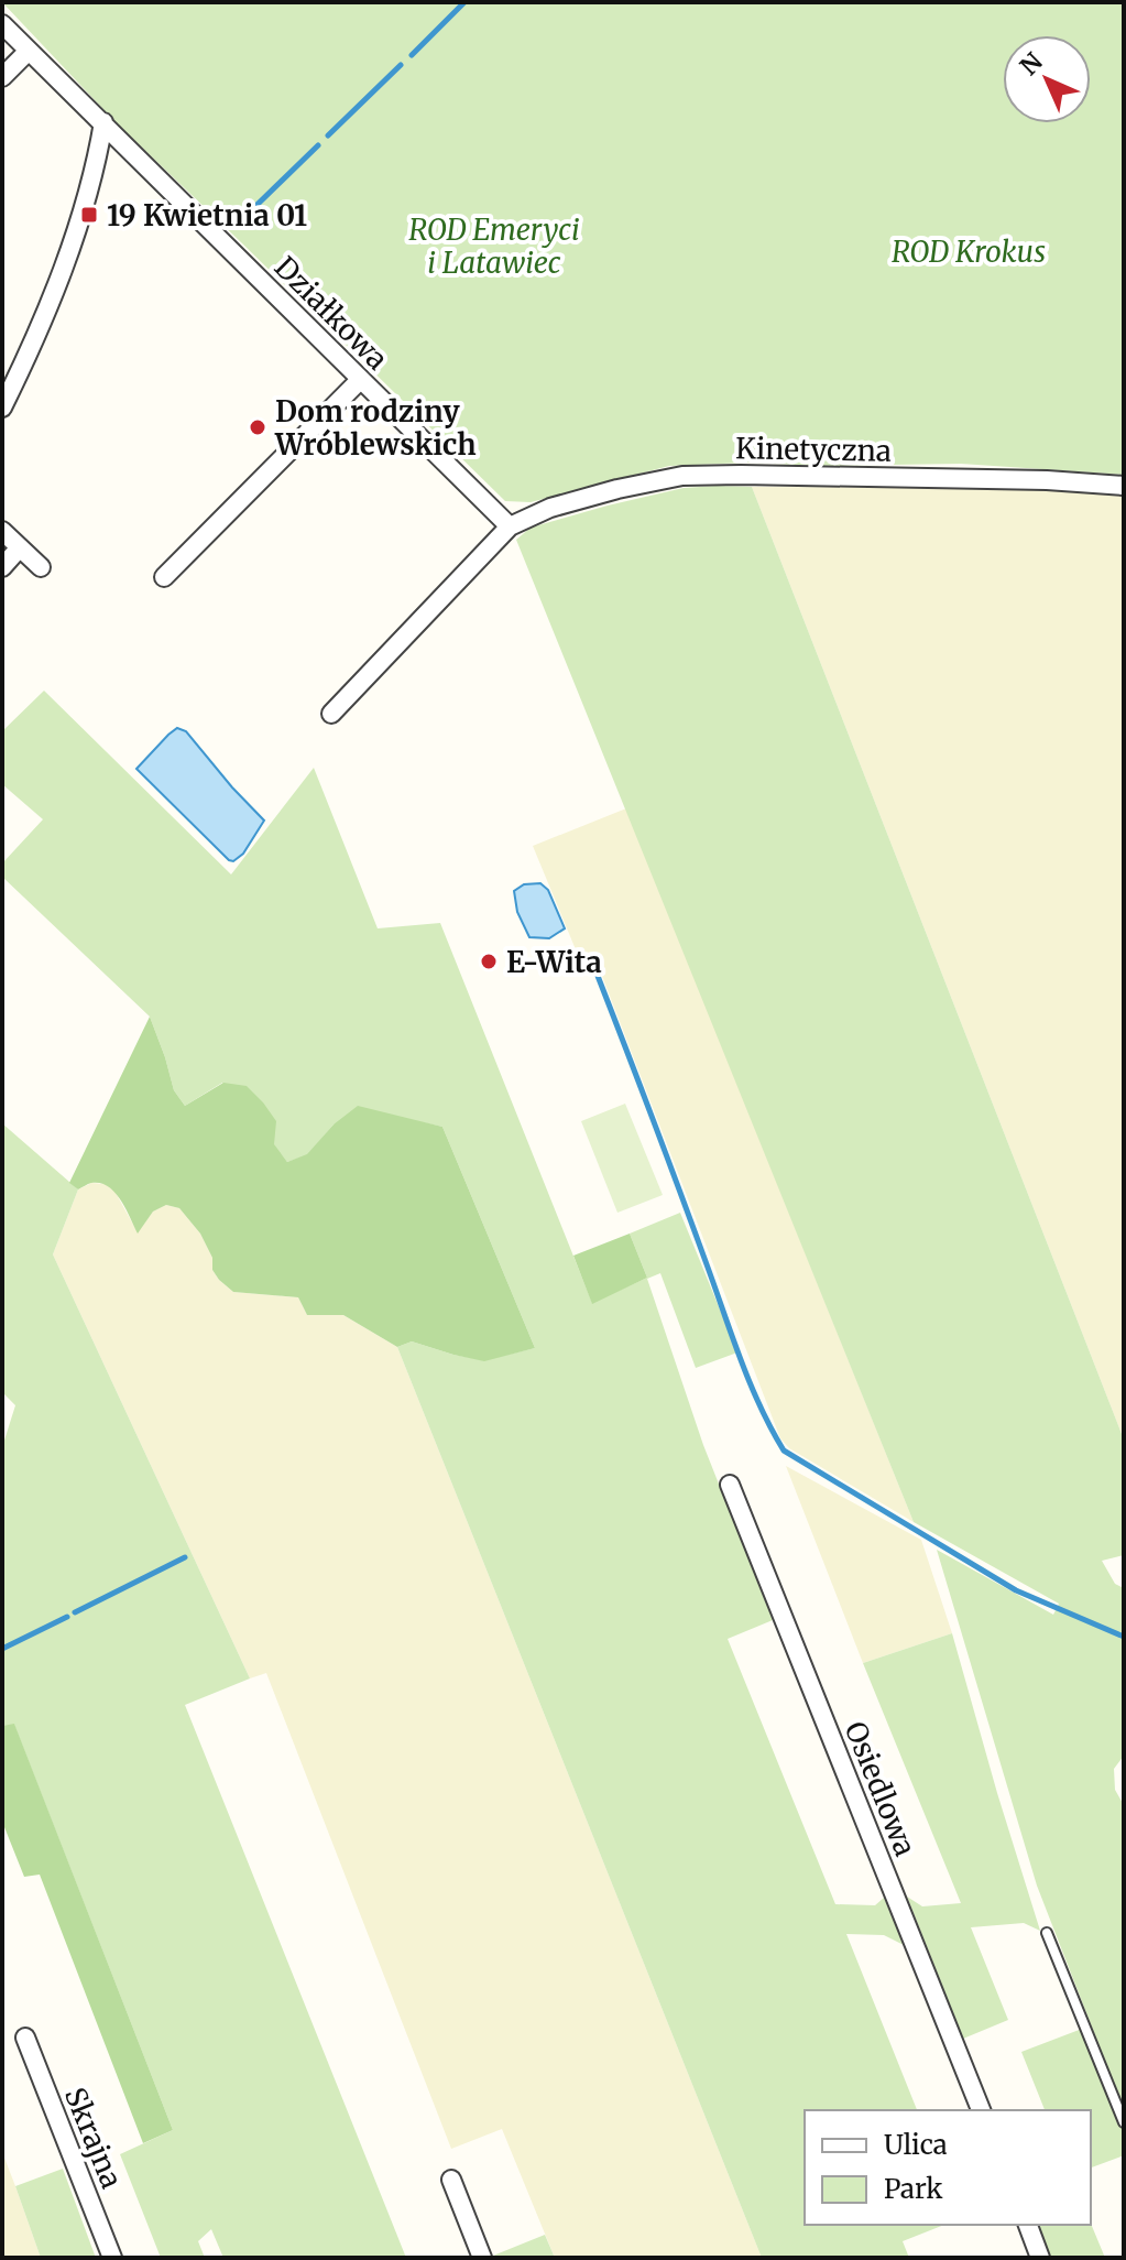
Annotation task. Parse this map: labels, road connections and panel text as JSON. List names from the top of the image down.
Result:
{
  "streets": {
    "street": [
      "Działkowa",
      "Kinetyczna",
      "Osiedlowa",
      "Skrajna"
    ]
  },
  "crossings": [
    ["Działkowa", "Kinetyczna"]
  ],
  "parks": ["ROD Emeryci i Latawiec", "ROD Krokus"],
  "places": {
    "transit": ["19 Kwietnia 01"],
    "other": ["Dom rodziny Wróblewskich", "E-Wita"]
  },
  "legend": ["Ulica", "Park"],
  "north": "top left"
}
